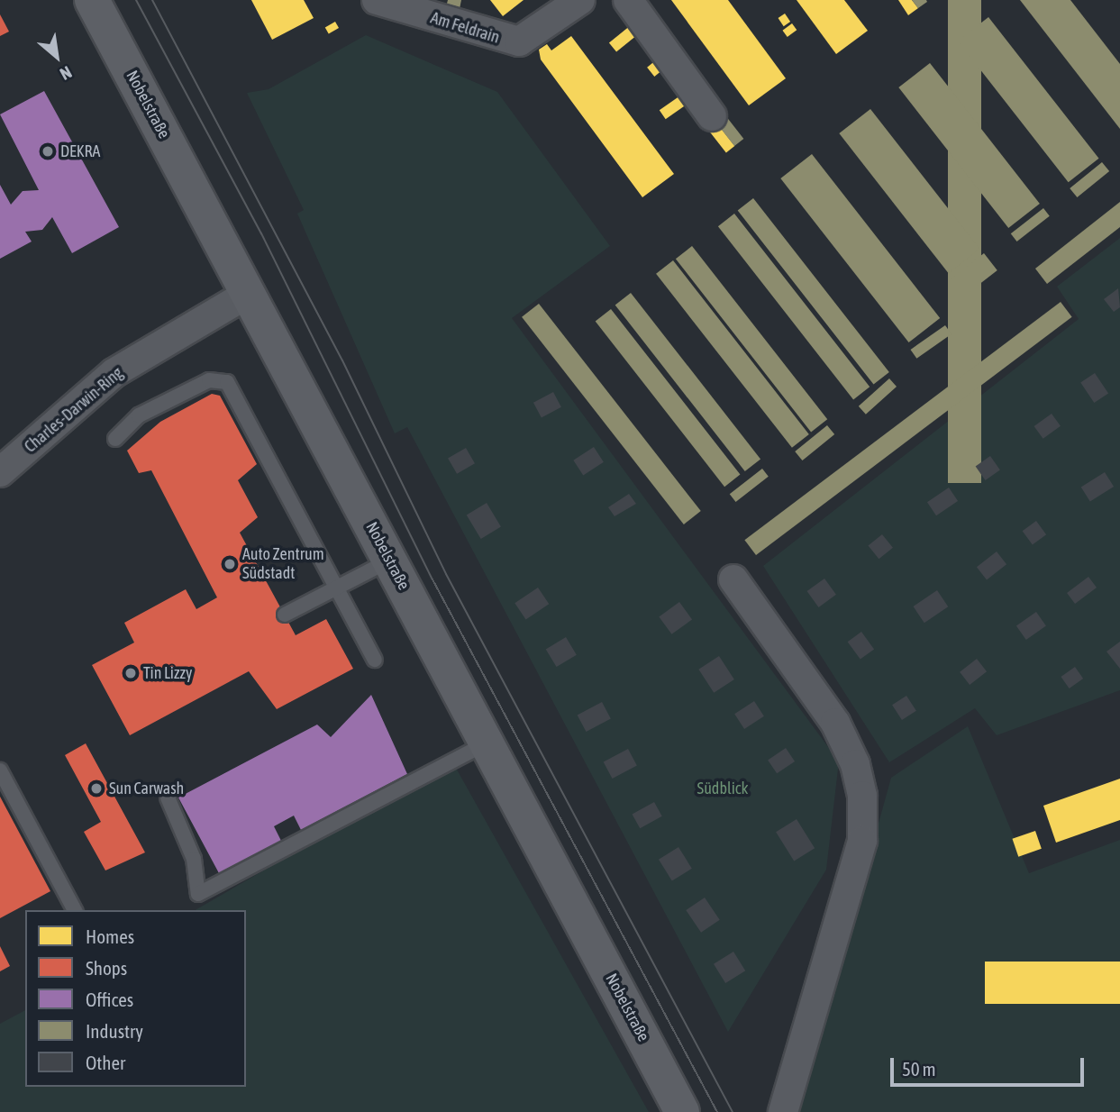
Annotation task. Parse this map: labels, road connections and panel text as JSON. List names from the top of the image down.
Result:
{
  "streets": {
    "main road": ["Nobelstraße"],
    "street": ["Am Feldrain", "Charles-Darwin-Ring"]
  },
  "crossings": [
    ["Nobelstraße", "Charles-Darwin-Ring"]
  ],
  "parks": ["Südblick"],
  "places": [
    "DEKRA",
    "Auto Zentrum Südstadt",
    "Tin Lizzy",
    "Sun Carwash"
  ],
  "legend": [
    "Homes",
    "Shops",
    "Offices",
    "Industry",
    "Other"
  ],
  "scale_bar": "50 m",
  "north": "bottom right"
}
